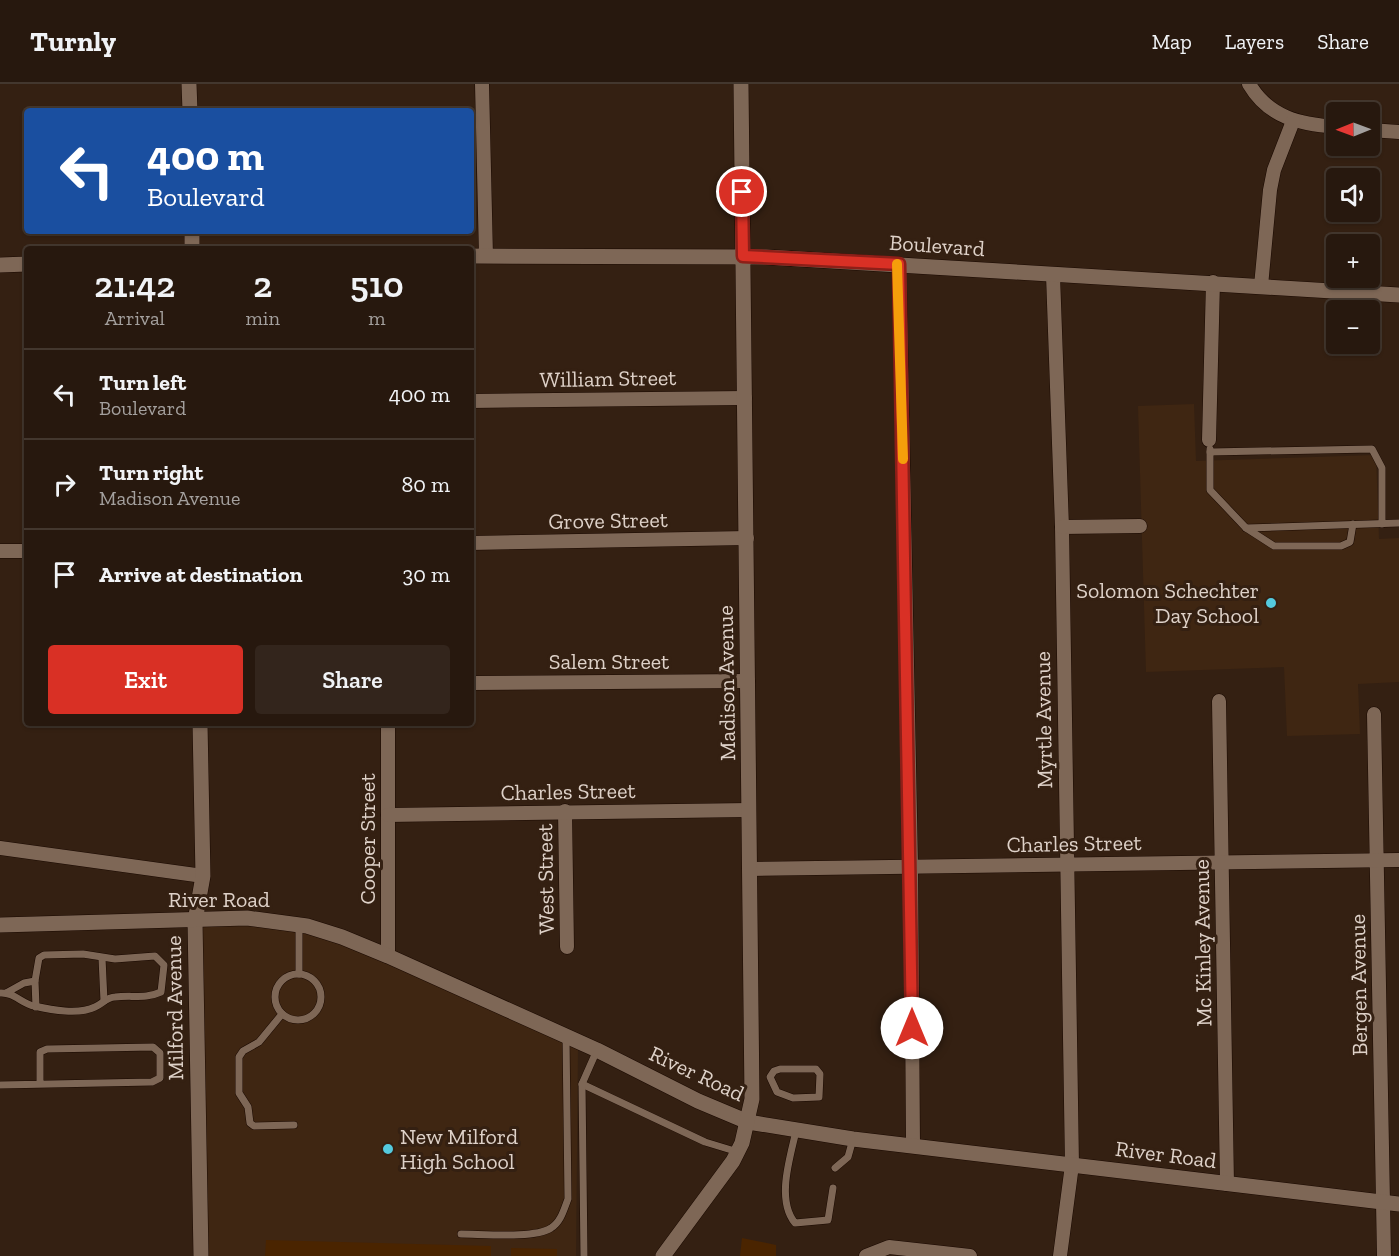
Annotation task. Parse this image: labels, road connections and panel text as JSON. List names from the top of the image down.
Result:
{
  "streets": {
    "street": [
      "Boulevard",
      "William Street",
      "Grove Street",
      "Salem Street",
      "Madison Avenue",
      "Myrtle Avenue",
      "Charles Street",
      "Cooper Street",
      "West Street",
      "River Road",
      "Mc Kinley Avenue",
      "Bergen Avenue",
      "Milford Avenue"
    ]
  },
  "crossings": [
    ["Boulevard", "Madison Avenue"],
    ["Boulevard", "Myrtle Avenue"],
    ["William Street", "Madison Avenue"],
    ["Grove Street", "Madison Avenue"],
    ["Salem Street", "Madison Avenue"],
    ["Madison Avenue", "Charles Street"],
    ["Madison Avenue", "River Road"],
    ["Myrtle Avenue", "Charles Street"],
    ["Myrtle Avenue", "River Road"],
    ["Charles Street", "Cooper Street"],
    ["Charles Street", "West Street"],
    ["Charles Street", "Mc Kinley Avenue"],
    ["Charles Street", "Bergen Avenue"],
    ["Cooper Street", "River Road"],
    ["River Road", "Mc Kinley Avenue"],
    ["River Road", "Bergen Avenue"],
    ["River Road", "Milford Avenue"]
  ],
  "places": ["Solomon Schechter Day School", "New Milford High School"],
  "north": "left",
  "page": {
    "header": "Turnly",
    "nav": ["Map", "Layers", "Share"],
    "map_buttons": ["+", "−"],
    "turn": ["400 m", "Boulevard"],
    "eta": [
      "21:42",
      "Arrival",
      "2",
      "min",
      "510",
      "m"
    ],
    "list": [
      {
        "name": "Turn left",
        "note": "Boulevard",
        "value": "400 m"
      },
      {
        "name": "Turn right",
        "note": "Madison Avenue",
        "value": "80 m"
      },
      {
        "name": "Arrive at destination",
        "value": "30 m"
      }
    ],
    "buttons": ["Exit", "Share"]
  }
}
